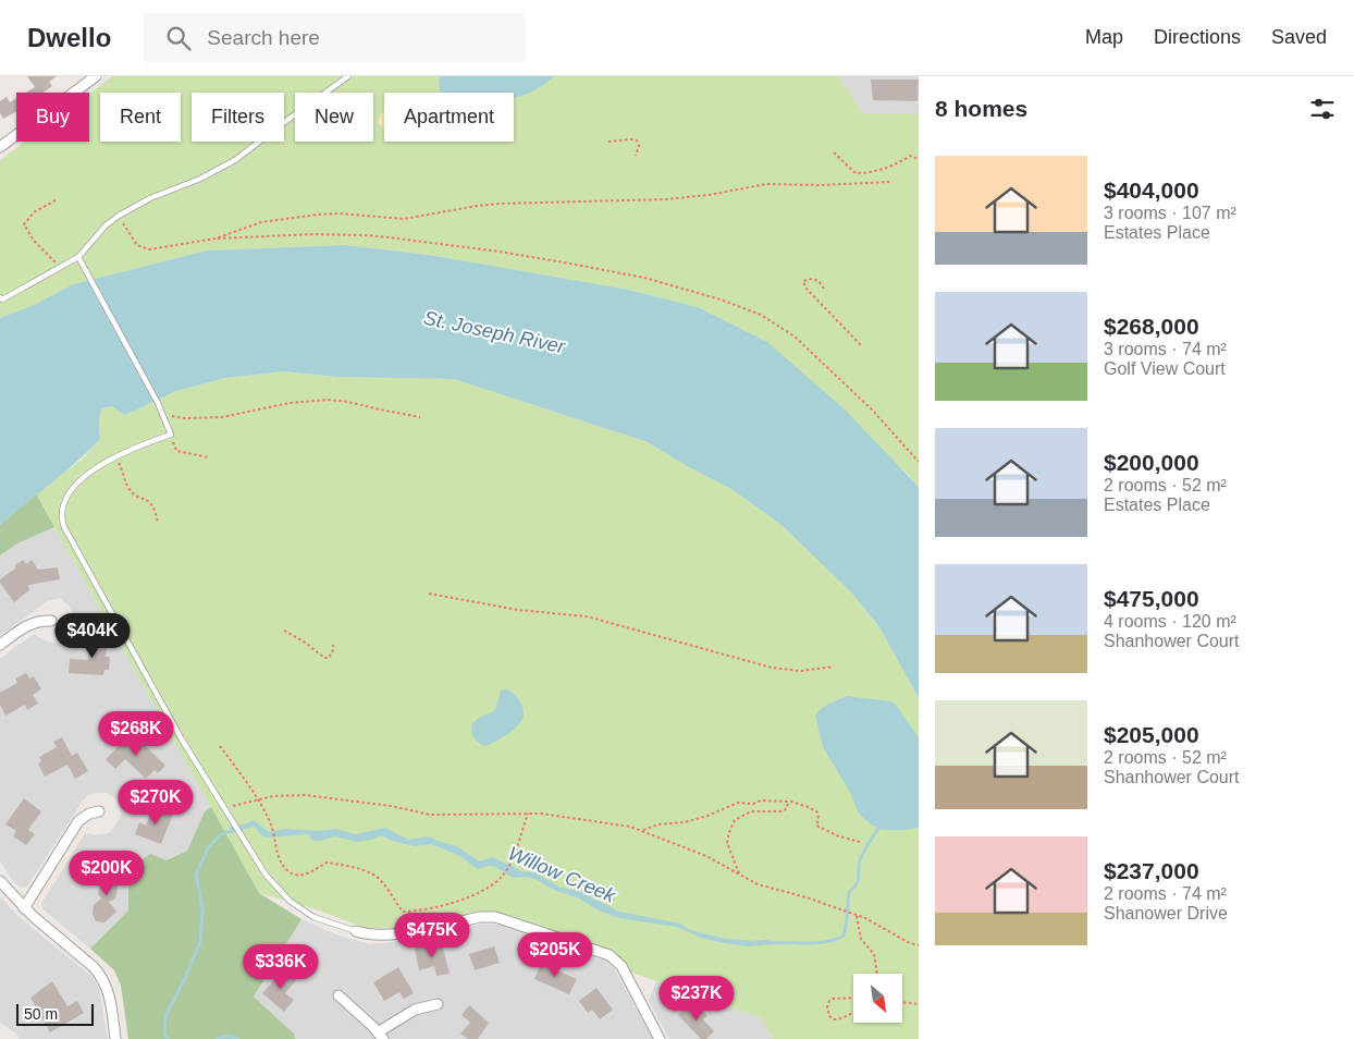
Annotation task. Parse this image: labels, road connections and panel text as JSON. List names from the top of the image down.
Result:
{
  "water": ["St. Joseph River", "Willow Creek"],
  "scale_bar": "50 m",
  "north": "bottom right",
  "page": {
    "header": "Dwello",
    "search": "Search here",
    "nav": ["Map", "Directions", "Saved"],
    "heading": "8 homes",
    "chip": [
      "Buy",
      "Rent",
      "Filters",
      "New",
      "Apartment"
    ],
    "list": [
      {
        "name": "$404,000",
        "note": "3 rooms · 107 m² · Estates Place"
      },
      {
        "name": "$268,000",
        "note": "3 rooms · 74 m² · Golf View Court"
      },
      {
        "name": "$200,000",
        "note": "2 rooms · 52 m² · Estates Place"
      },
      {
        "name": "$475,000",
        "note": "4 rooms · 120 m² · Shanhower Court"
      },
      {
        "name": "$205,000",
        "note": "2 rooms · 52 m² · Shanhower Court"
      },
      {
        "name": "$237,000",
        "note": "2 rooms · 74 m² · Shanower Drive"
      }
    ],
    "price": [
      "$404K",
      "$268K",
      "$270K",
      "$200K",
      "$475K",
      "$205K",
      "$336K",
      "$237K"
    ],
    "scale": "50 m"
  }
}
